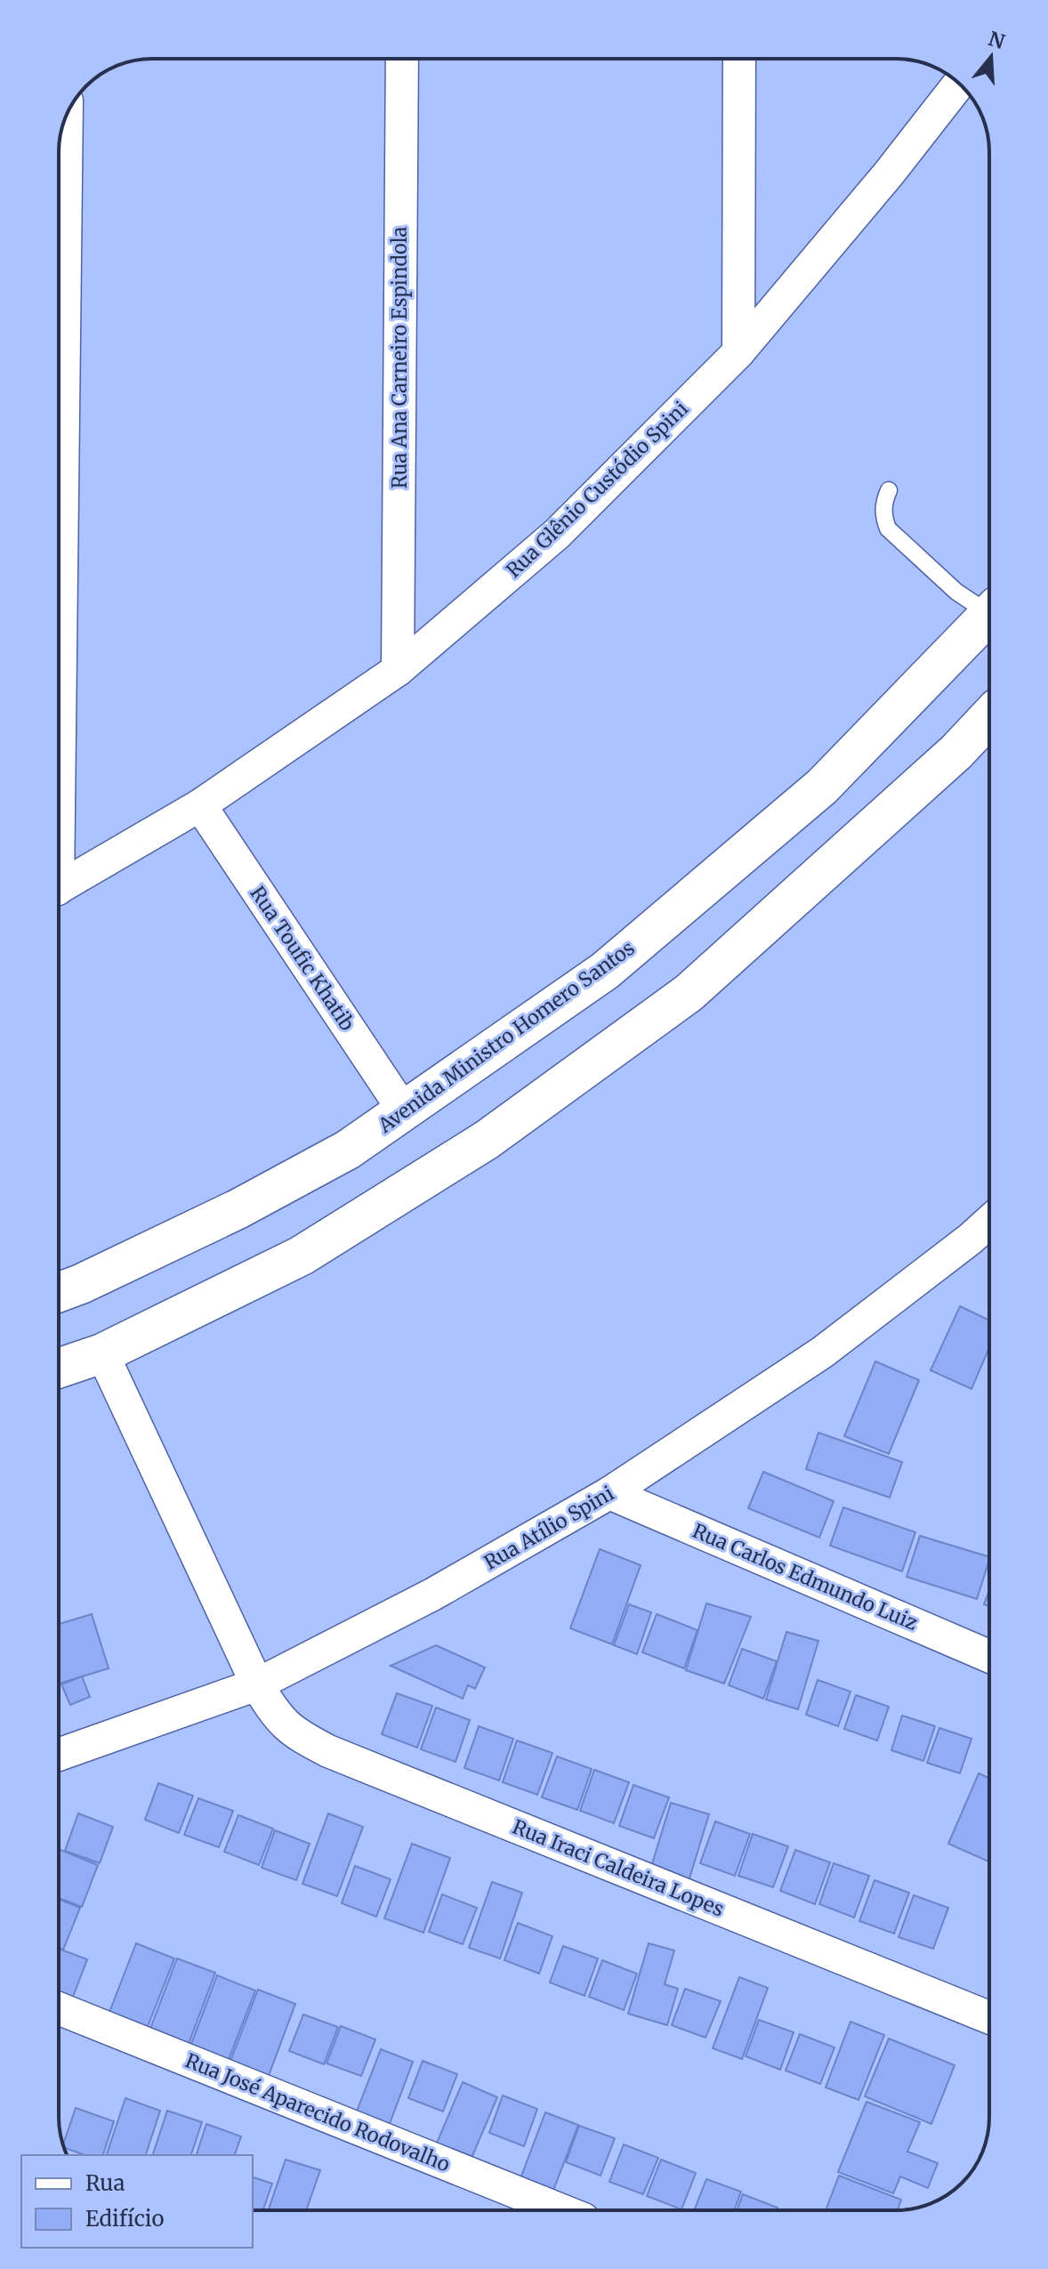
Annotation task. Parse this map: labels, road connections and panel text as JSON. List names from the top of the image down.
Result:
{
  "streets": {
    "street": [
      "Rua Ana Carneiro Espindola",
      "Rua Glênio Custódio Spini",
      "Rua Toufic Khatib",
      "Avenida Ministro Homero Santos",
      "Rua Atílio Spini",
      "Rua Carlos Edmundo Luiz",
      "Rua Iraci Caldeira Lopes",
      "Rua José Aparecido Rodovalho"
    ]
  },
  "crossings": [
    ["Rua Ana Carneiro Espindola", "Rua Glênio Custódio Spini"],
    ["Rua Glênio Custódio Spini", "Rua Toufic Khatib"],
    ["Rua Toufic Khatib", "Avenida Ministro Homero Santos"],
    ["Rua Atílio Spini", "Rua Carlos Edmundo Luiz"],
    ["Rua Atílio Spini", "Rua Iraci Caldeira Lopes"]
  ],
  "legend": ["Rua", "Edifício"],
  "north": "top"
}
